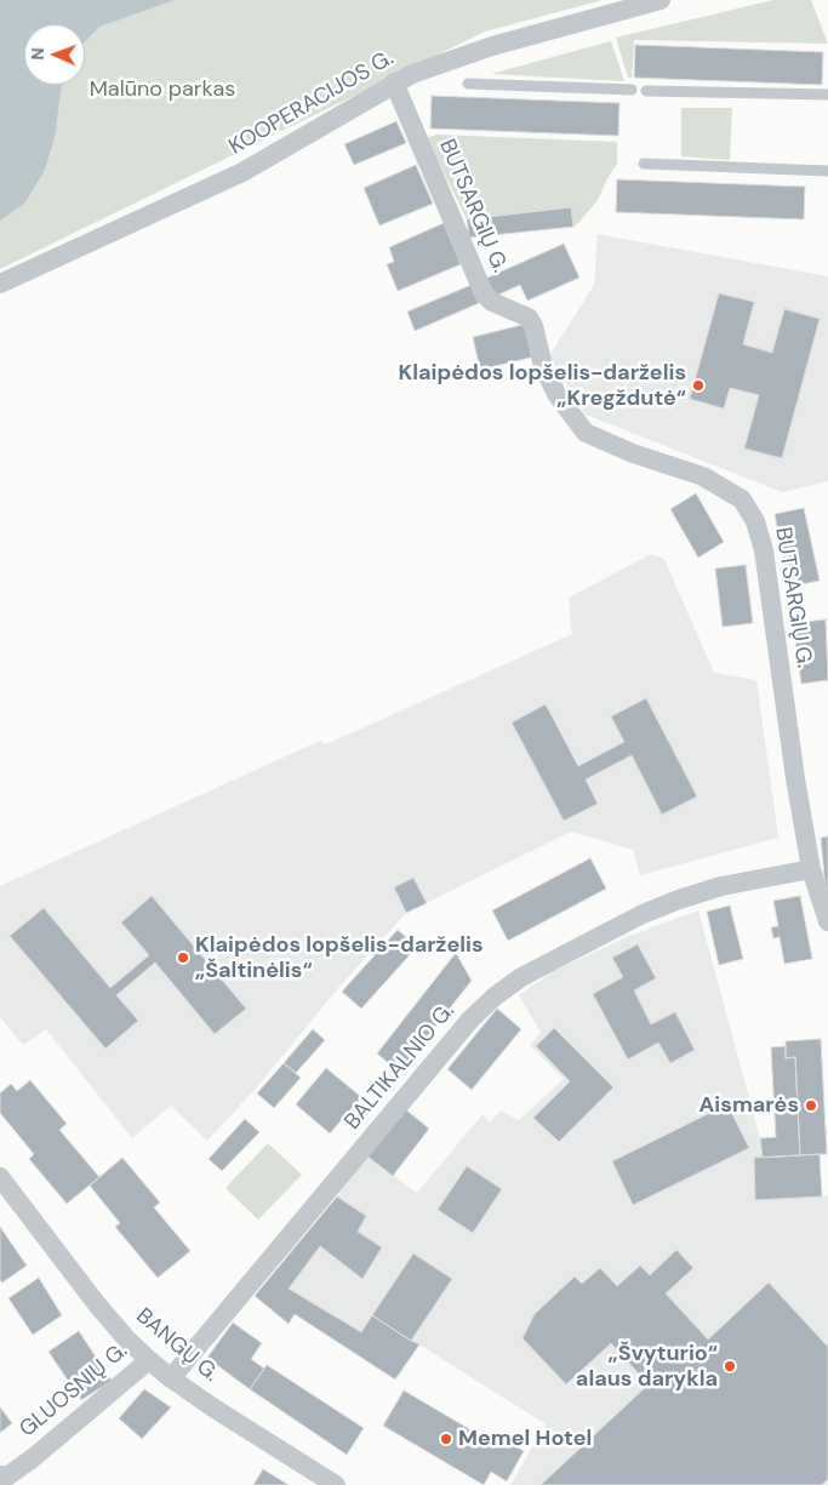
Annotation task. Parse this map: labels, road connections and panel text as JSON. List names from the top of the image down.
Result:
{
  "streets": {
    "street": [
      "KOOPERACIJOS G.",
      "BUTSARGIŲ G.",
      "BALTIKALNIO G.",
      "BANGŲ G.",
      "GLUOSNIŲ G."
    ]
  },
  "crossings": [
    ["KOOPERACIJOS G.", "BUTSARGIŲ G."],
    ["BUTSARGIŲ G.", "BALTIKALNIO G."],
    ["BALTIKALNIO G.", "BANGŲ G."],
    ["BANGŲ G.", "GLUOSNIŲ G."]
  ],
  "parks": ["Malūno parkas"],
  "places": [
    "Klaipėdos lopšelis-darželis „Kregždutė“",
    "Klaipėdos lopšelis-darželis „Šaltinėlis“",
    "Aismarės",
    "„Švyturio“ alaus darykla",
    "Memel Hotel"
  ],
  "north": "left"
}
